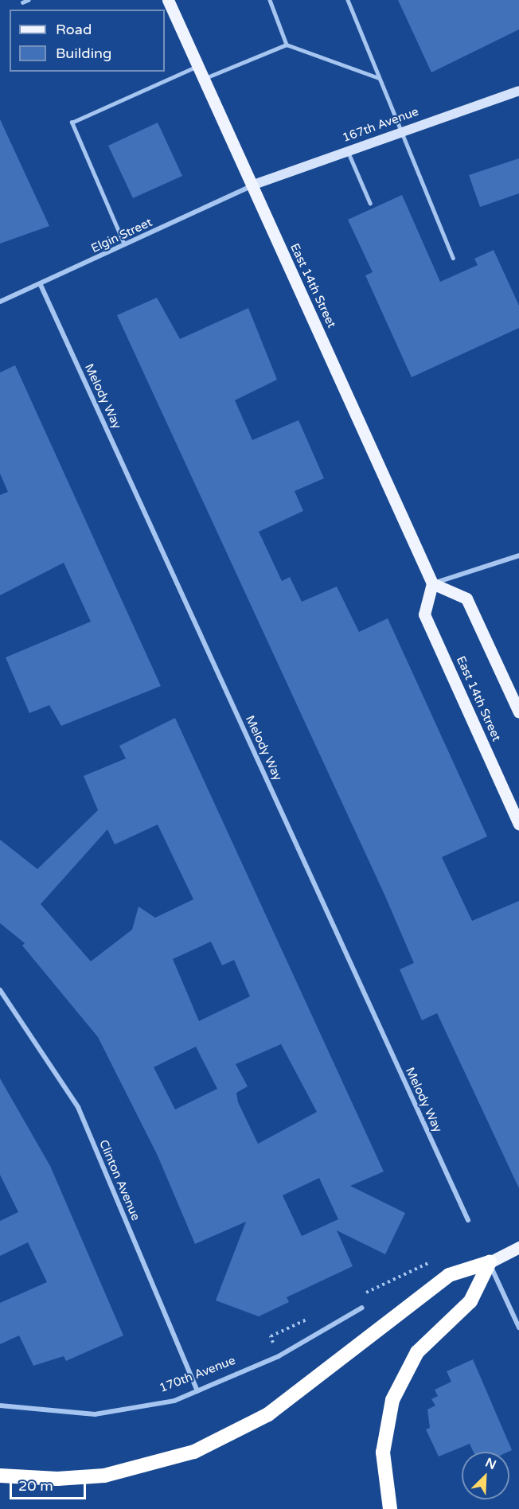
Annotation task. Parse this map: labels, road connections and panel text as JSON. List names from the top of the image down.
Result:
{
  "streets": {
    "main road": ["East 14th Street"],
    "street": [
      "167th Avenue",
      "Elgin Street",
      "Melody Way",
      "Clinton Avenue",
      "170th Avenue"
    ]
  },
  "crossings": [
    ["167th Avenue", "Elgin Street"],
    ["167th Avenue", "East 14th Street"],
    ["Elgin Street", "East 14th Street"],
    ["Elgin Street", "Melody Way"],
    ["Clinton Avenue", "170th Avenue"]
  ],
  "legend": ["Road", "Building"],
  "scale_bar": "20 m",
  "north": "top right"
}
